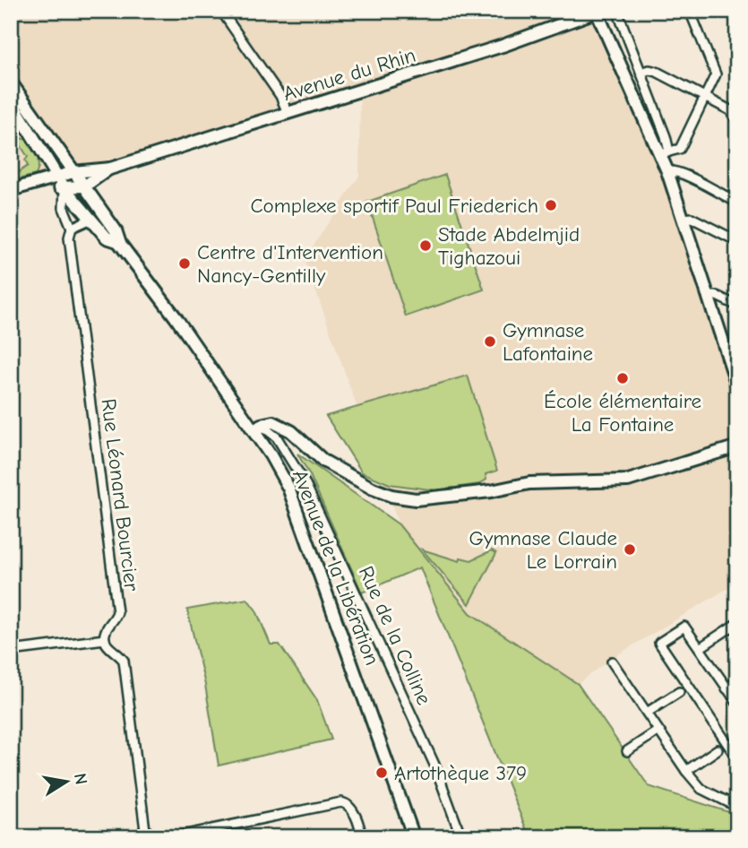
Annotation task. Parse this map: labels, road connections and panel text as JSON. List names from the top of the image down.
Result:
{
  "streets": {
    "main road": ["Avenue du Rhin", "Avenue de la Libération"],
    "street": ["Rue Léonard Bourcier", "Rue de la Colline"]
  },
  "crossings": [
    ["Avenue du Rhin", "Avenue de la Libération"],
    ["Rue Léonard Bourcier", "Avenue de la Libération"],
    ["Avenue de la Libération", "Rue de la Colline"]
  ],
  "places": [
    "Complexe sportif Paul Friederich",
    "Stade Abdelmjid Tighazoui",
    "Centre d'Intervention Nancy-Gentilly",
    "Gymnase Lafontaine",
    "École élémentaire La Fontaine",
    "Gymnase Claude Le Lorrain",
    "Artothèque 379"
  ],
  "north": "right"
}
